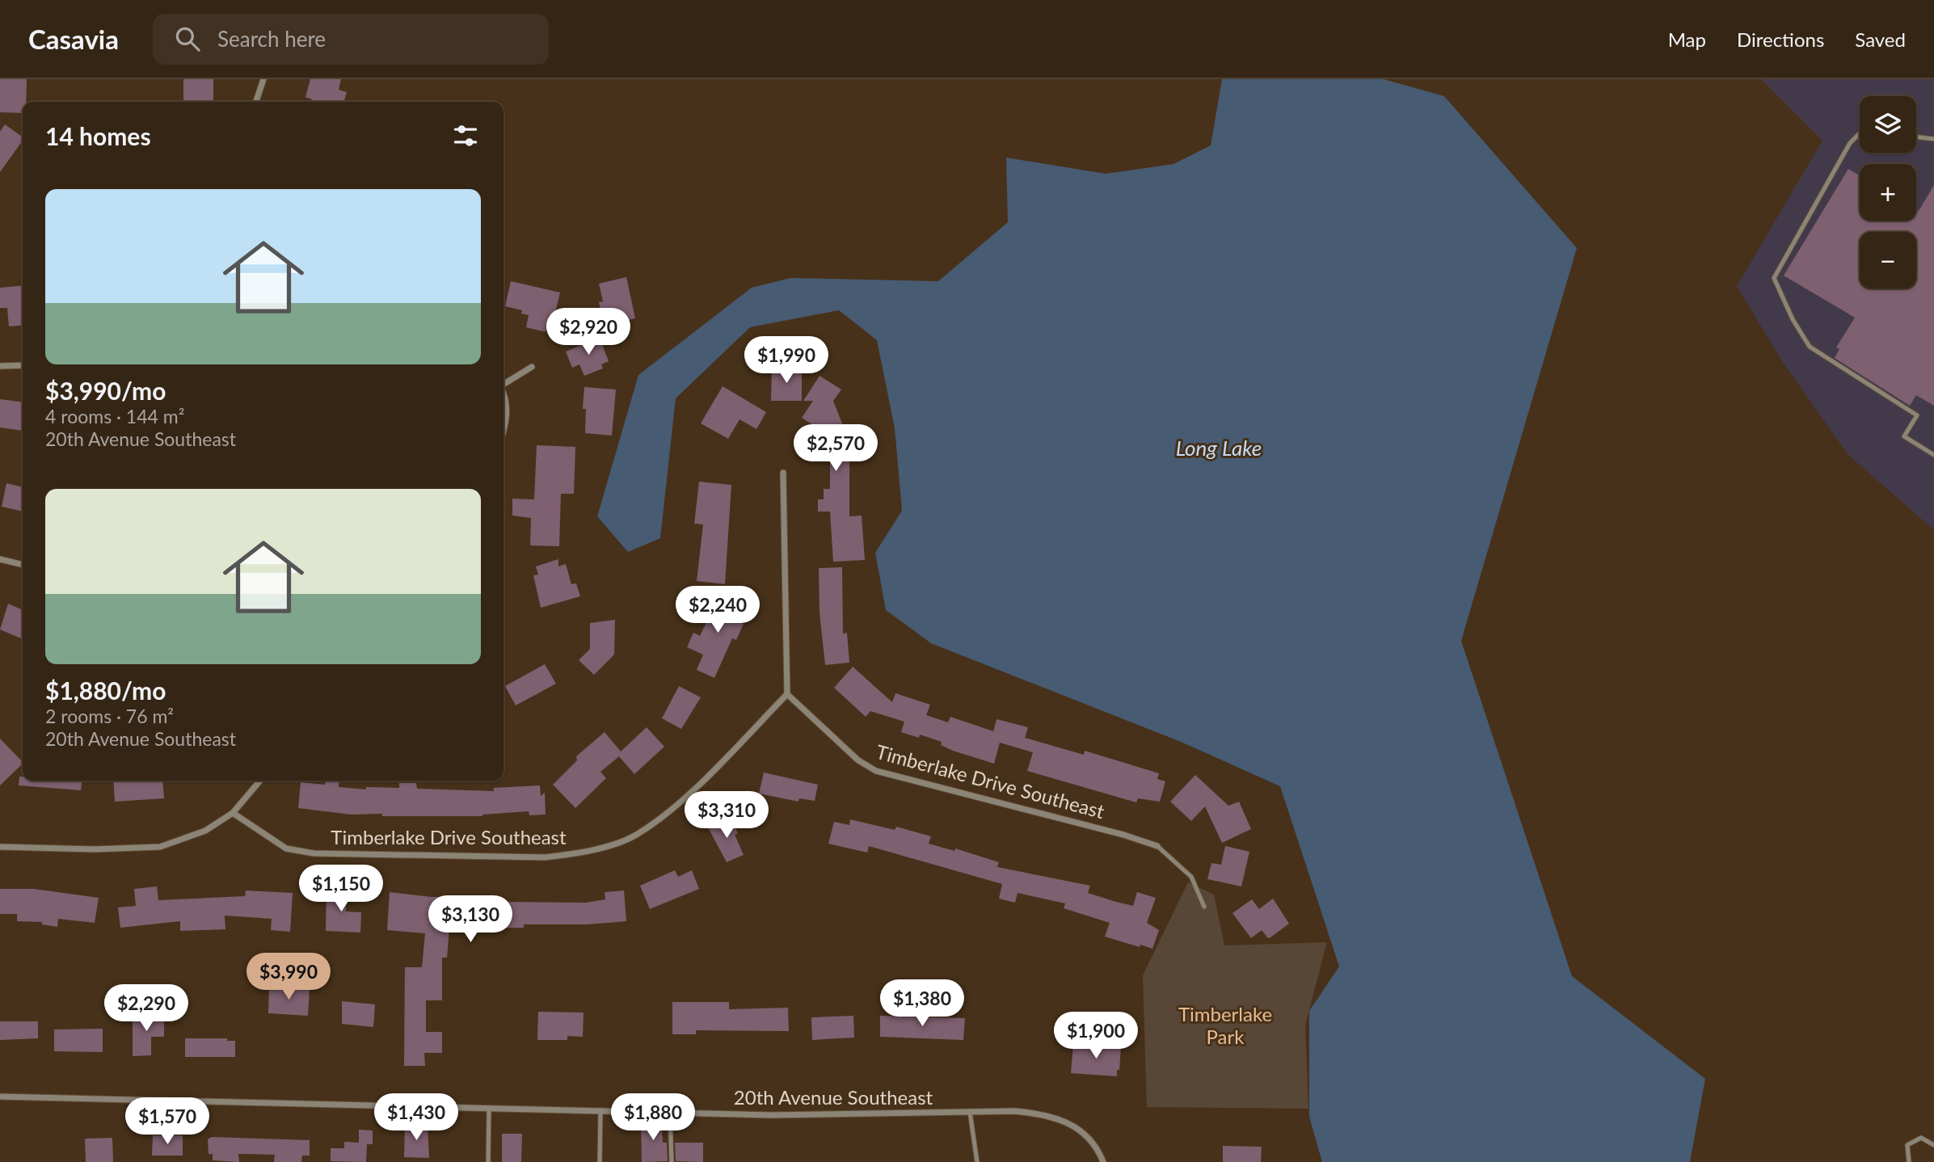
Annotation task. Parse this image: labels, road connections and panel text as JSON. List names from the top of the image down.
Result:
{
  "streets": {
    "street": ["Timberlake Drive Southeast", "20th Avenue Southeast"]
  },
  "water": ["Long Lake"],
  "parks": ["Timberlake Park"],
  "page": {
    "header": "Casavia",
    "search": "Search here",
    "nav": ["Map", "Directions", "Saved"],
    "map_buttons": ["+", "−"],
    "heading": "14 homes",
    "list": [
      {
        "name": "$3,990/mo",
        "note": "4 rooms · 144 m² · 20th Avenue Southeast"
      },
      {
        "name": "$1,880/mo",
        "note": "2 rooms · 76 m² · 20th Avenue Southeast"
      }
    ],
    "price": [
      "$2,920",
      "$1,990",
      "$2,570",
      "$2,240",
      "$3,310",
      "$1,150",
      "$3,130",
      "$3,990",
      "$1,380",
      "$2,290",
      "$1,900",
      "$1,430",
      "$1,880",
      "$1,570"
    ]
  }
}
